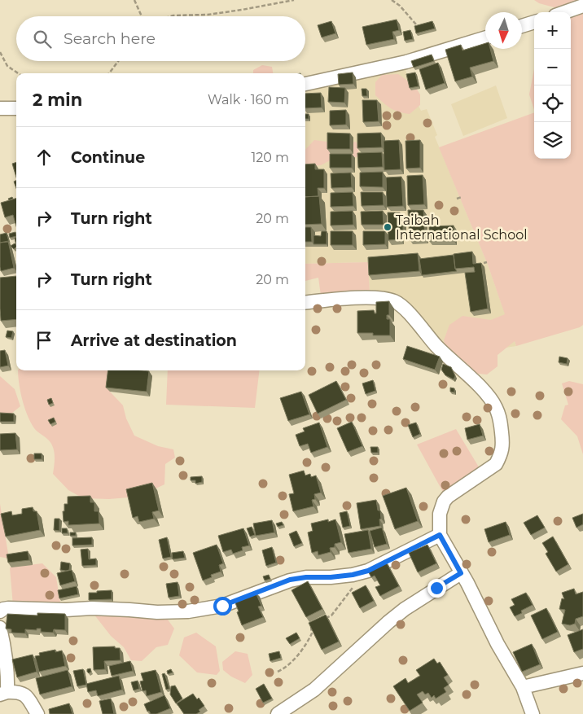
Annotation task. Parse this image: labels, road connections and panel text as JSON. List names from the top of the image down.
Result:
{
  "places": ["Taibah International School"],
  "north": "bottom",
  "page": {
    "map_buttons": ["+", "−"],
    "search": "Search here",
    "heading": ["2 min", "Walk · 160 m"],
    "list": [
      ["Continue", "120 m"],
      ["Turn right", "20 m"],
      ["Turn right", "20 m"],
      "Arrive at destination"
    ]
  }
}
